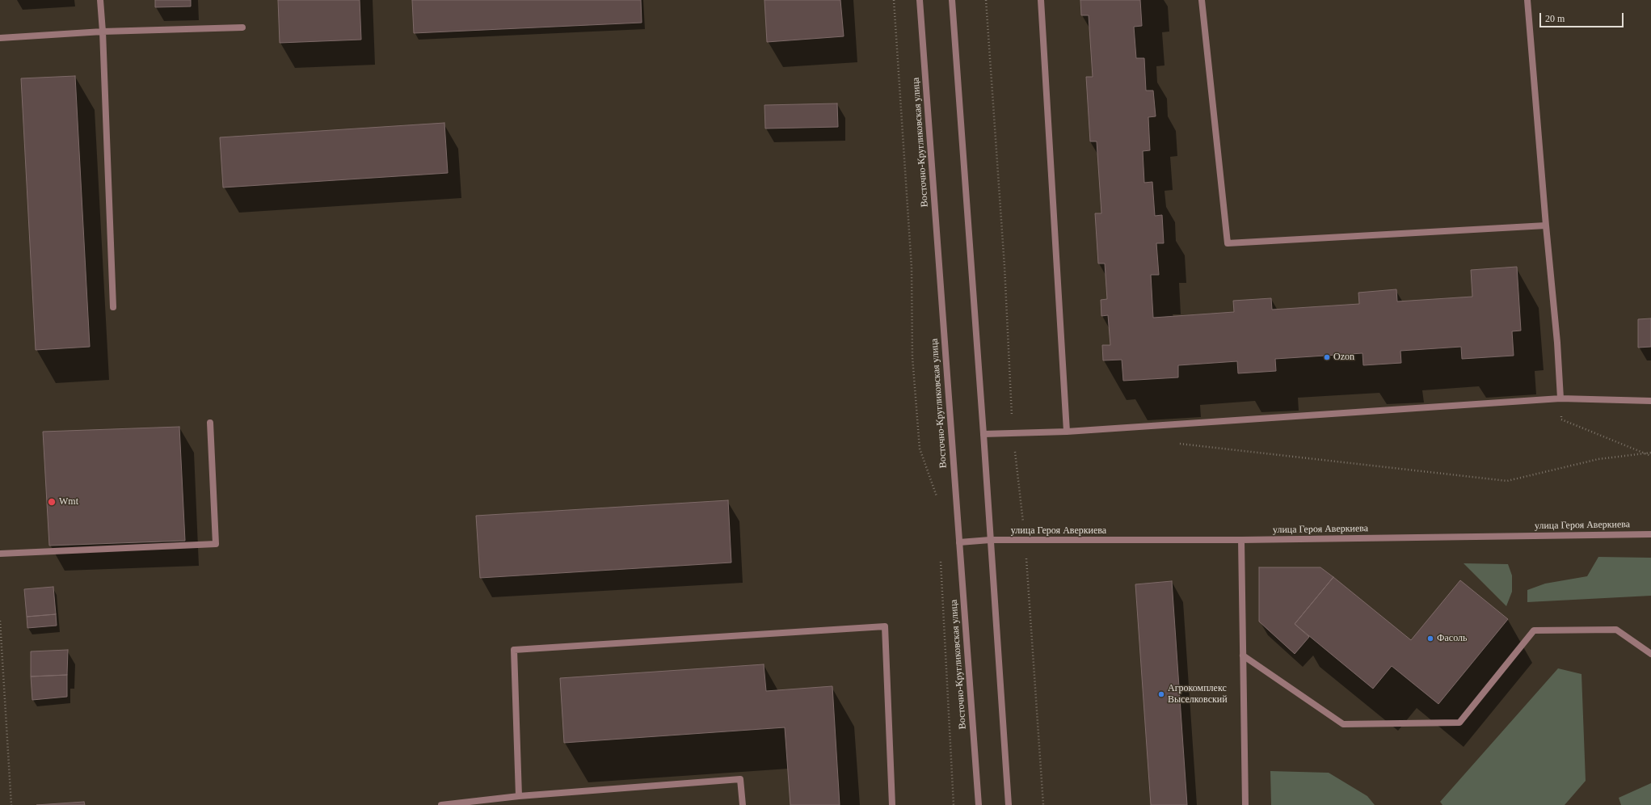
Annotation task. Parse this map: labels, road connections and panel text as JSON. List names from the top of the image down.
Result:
{
  "streets": {
    "street": ["Восточно-Кругликовская улица", "улица Героя Аверкиева"]
  },
  "crossings": [
    ["Восточно-Кругликовская улица", "улица Героя Аверкиева"]
  ],
  "places": [
    "Ozon",
    "Wmt",
    "Фасоль",
    "Агрокомплекс Выселковский"
  ],
  "scale_bar": "20 m"
}
